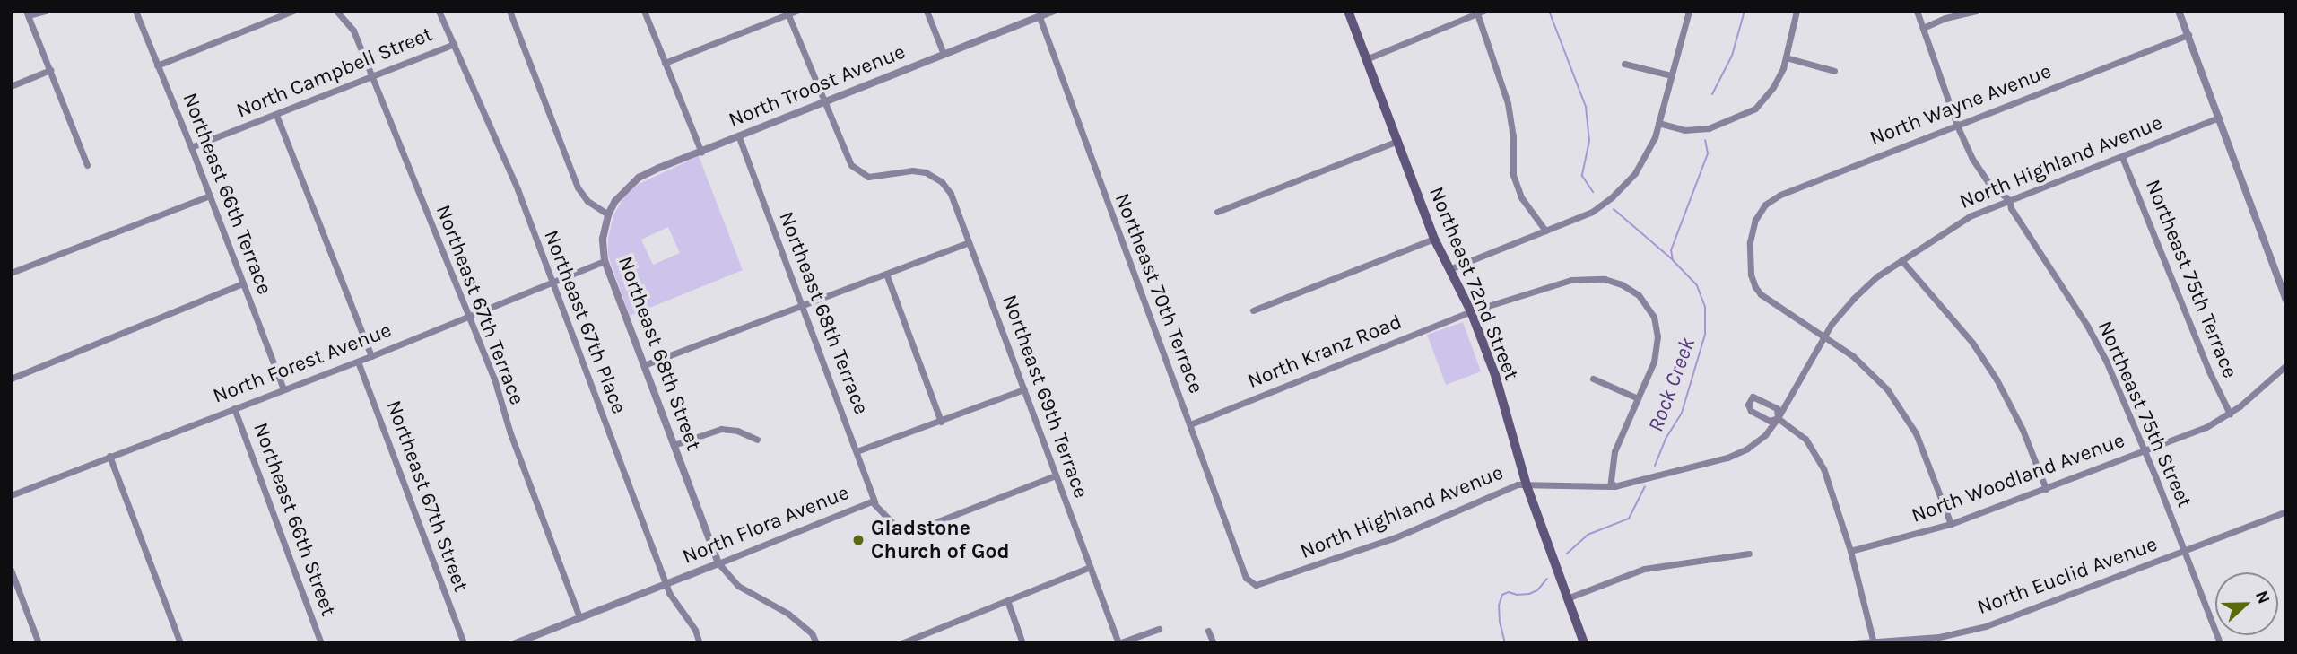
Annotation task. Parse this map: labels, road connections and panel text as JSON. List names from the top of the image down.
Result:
{
  "streets": {
    "main road": ["Northeast 72nd Street"],
    "street": [
      "North Campbell Street",
      "North Troost Avenue",
      "North Wayne Avenue",
      "North Highland Avenue",
      "Northeast 66th Terrace",
      "Northeast 75th Terrace",
      "Northeast 70th Terrace",
      "Northeast 67th Terrace",
      "Northeast 68th Terrace",
      "Northeast 67th Place",
      "North Kranz Road",
      "Northeast 68th Street",
      "North Forest Avenue",
      "Northeast 69th Terrace",
      "Northeast 75th Street",
      "North Woodland Avenue",
      "Northeast 67th Street",
      "Northeast 66th Street",
      "North Flora Avenue",
      "North Euclid Avenue"
    ]
  },
  "crossings": [
    ["North Campbell Street", "Northeast 66th Terrace"],
    ["North Campbell Street", "Northeast 67th Terrace"],
    ["North Campbell Street", "Northeast 67th Place"],
    ["North Troost Avenue", "Northeast 70th Terrace"],
    ["North Troost Avenue", "Northeast 68th Terrace"],
    ["North Troost Avenue", "Northeast 68th Street"],
    ["North Troost Avenue", "Northeast 69th Terrace"],
    ["North Wayne Avenue", "North Highland Avenue"],
    ["North Wayne Avenue", "Northeast 75th Street"],
    ["North Highland Avenue", "Northeast 75th Terrace"],
    ["North Highland Avenue", "Northeast 72nd Street"],
    ["North Highland Avenue", "Northeast 70th Terrace"],
    ["North Highland Avenue", "North Kranz Road"],
    ["North Highland Avenue", "Northeast 75th Street"],
    ["Northeast 66th Terrace", "North Forest Avenue"],
    ["Northeast 75th Terrace", "North Woodland Avenue"],
    ["Northeast 72nd Street", "North Kranz Road"],
    ["Northeast 70th Terrace", "North Kranz Road"],
    ["Northeast 67th Terrace", "North Forest Avenue"],
    ["Northeast 67th Terrace", "North Flora Avenue"],
    ["Northeast 68th Terrace", "North Flora Avenue"],
    ["Northeast 67th Place", "North Forest Avenue"],
    ["Northeast 67th Place", "North Flora Avenue"],
    ["Northeast 68th Street", "North Forest Avenue"],
    ["Northeast 68th Street", "North Flora Avenue"],
    ["North Forest Avenue", "Northeast 67th Street"],
    ["North Forest Avenue", "Northeast 66th Street"],
    ["Northeast 69th Terrace", "North Flora Avenue"],
    ["Northeast 75th Street", "North Woodland Avenue"],
    ["Northeast 75th Street", "North Euclid Avenue"]
  ],
  "water": ["Rock Creek"],
  "places": ["Gladstone Church of God"],
  "north": "right"
}
